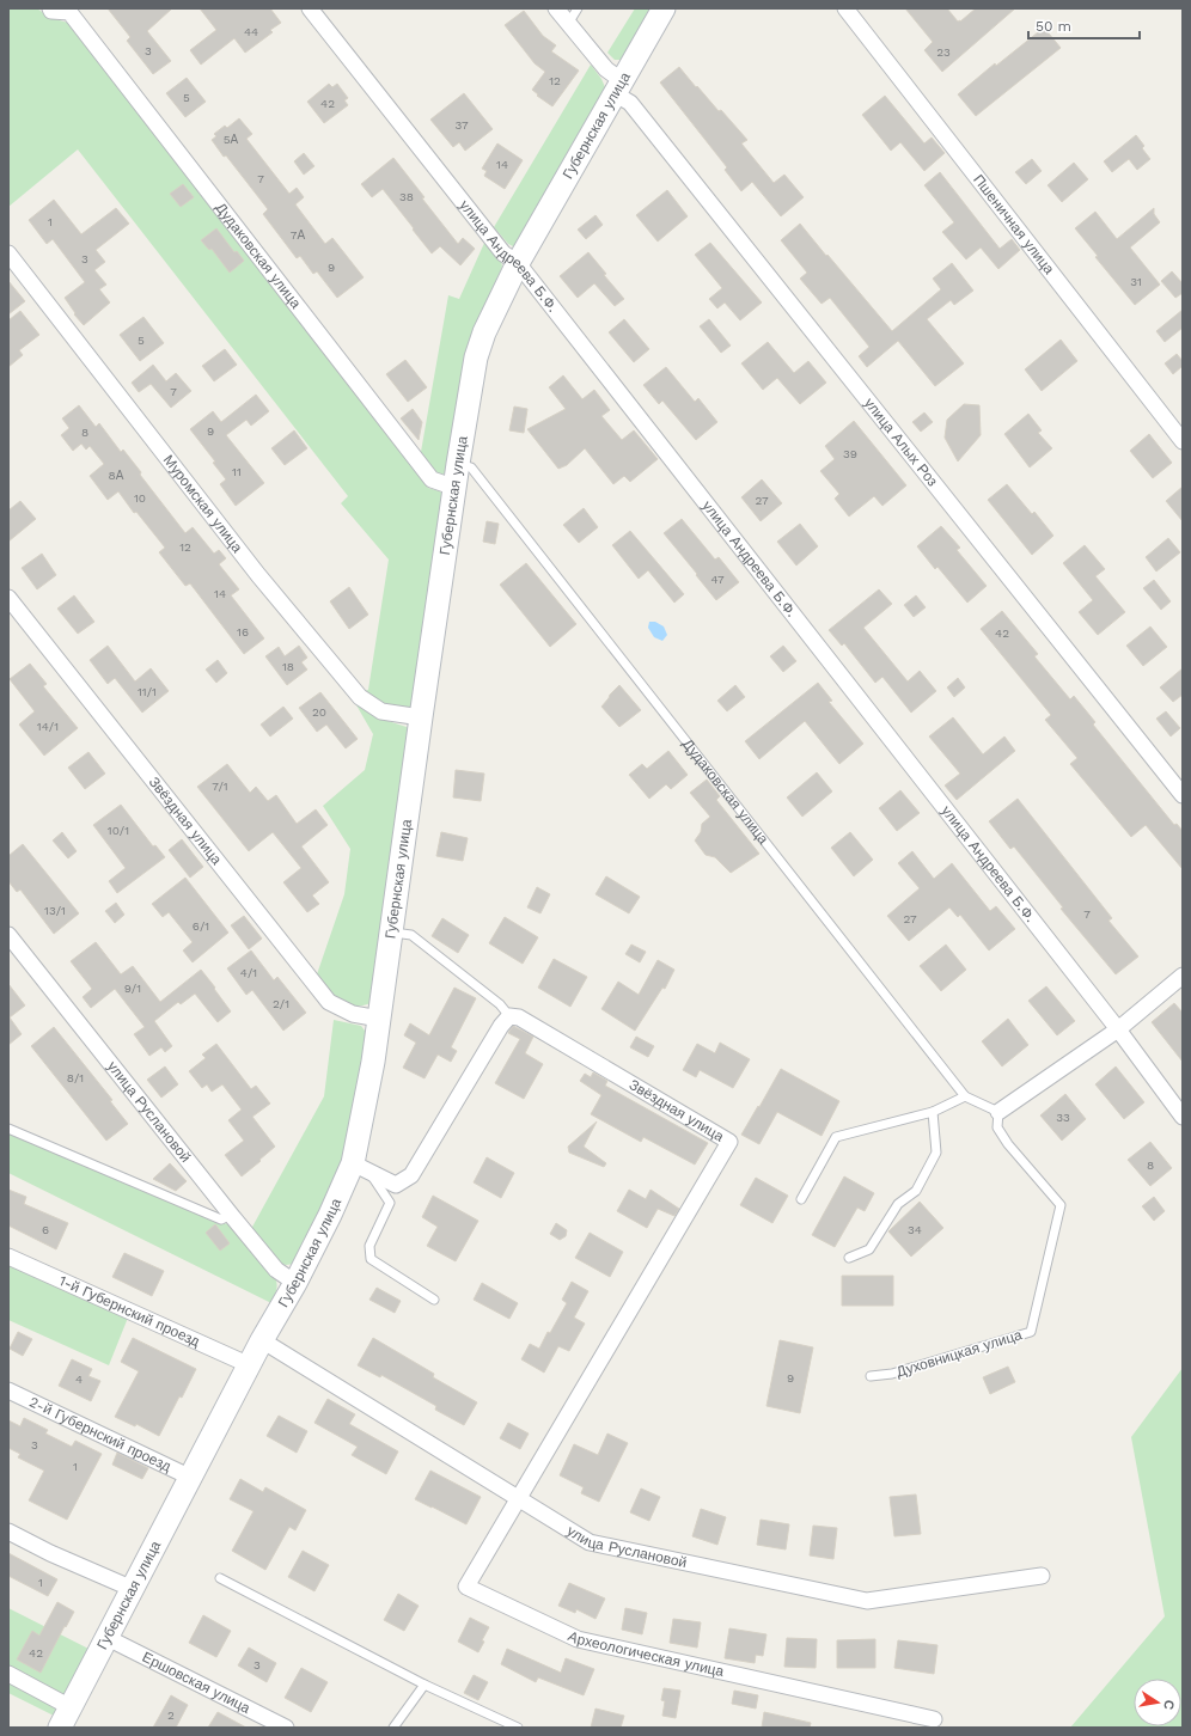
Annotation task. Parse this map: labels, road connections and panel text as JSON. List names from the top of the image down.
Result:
{
  "streets": {
    "street": [
      "Губернская улица",
      "Пшеничная улица",
      "Дудаковская улица",
      "улица Андреева Б.Ф.",
      "улица Алых Роз",
      "Муромская улица",
      "Звёздная улица",
      "улица Руслановой",
      "1-й Губернский проезд",
      "2-й Губернский проезд",
      "Археологическая улица",
      "Ершовская улица"
    ],
    "lane": ["Духовницкая улица"]
  },
  "crossings": [
    ["Губернская улица", "Дудаковская улица"],
    ["Губернская улица", "улица Андреева Б.Ф."],
    ["Губернская улица", "улица Алых Роз"],
    ["Губернская улица", "Муромская улица"],
    ["Губернская улица", "Звёздная улица"],
    ["Губернская улица", "улица Руслановой"],
    ["Губернская улица", "1-й Губернский проезд"],
    ["Губернская улица", "2-й Губернский проезд"],
    ["Губернская улица", "Ершовская улица"],
    ["Дудаковская улица", "Духовницкая улица"],
    ["Звёздная улица", "улица Руслановой"],
    ["Звёздная улица", "Археологическая улица"],
    ["улица Руслановой", "Археологическая улица"]
  ],
  "house_numbers": [
    "44",
    "3",
    "23",
    "12",
    "5",
    "42",
    "37",
    "5А",
    "14",
    "7",
    "38",
    "1",
    "7А",
    "3",
    "9",
    "31",
    "5",
    "7",
    "9",
    "8",
    "39",
    "11",
    "8А",
    "10",
    "27",
    "12",
    "47",
    "14",
    "16",
    "42",
    "18",
    "11/1",
    "20",
    "14/1",
    "7/1",
    "10/1",
    "13/1",
    "7",
    "27",
    "6/1",
    "4/1",
    "9/1",
    "2/1",
    "8/1",
    "33",
    "8",
    "6",
    "34",
    "9",
    "4",
    "3",
    "1",
    "1",
    "42",
    "3",
    "2"
  ],
  "scale_bar": "50 m",
  "north": "right"
}
